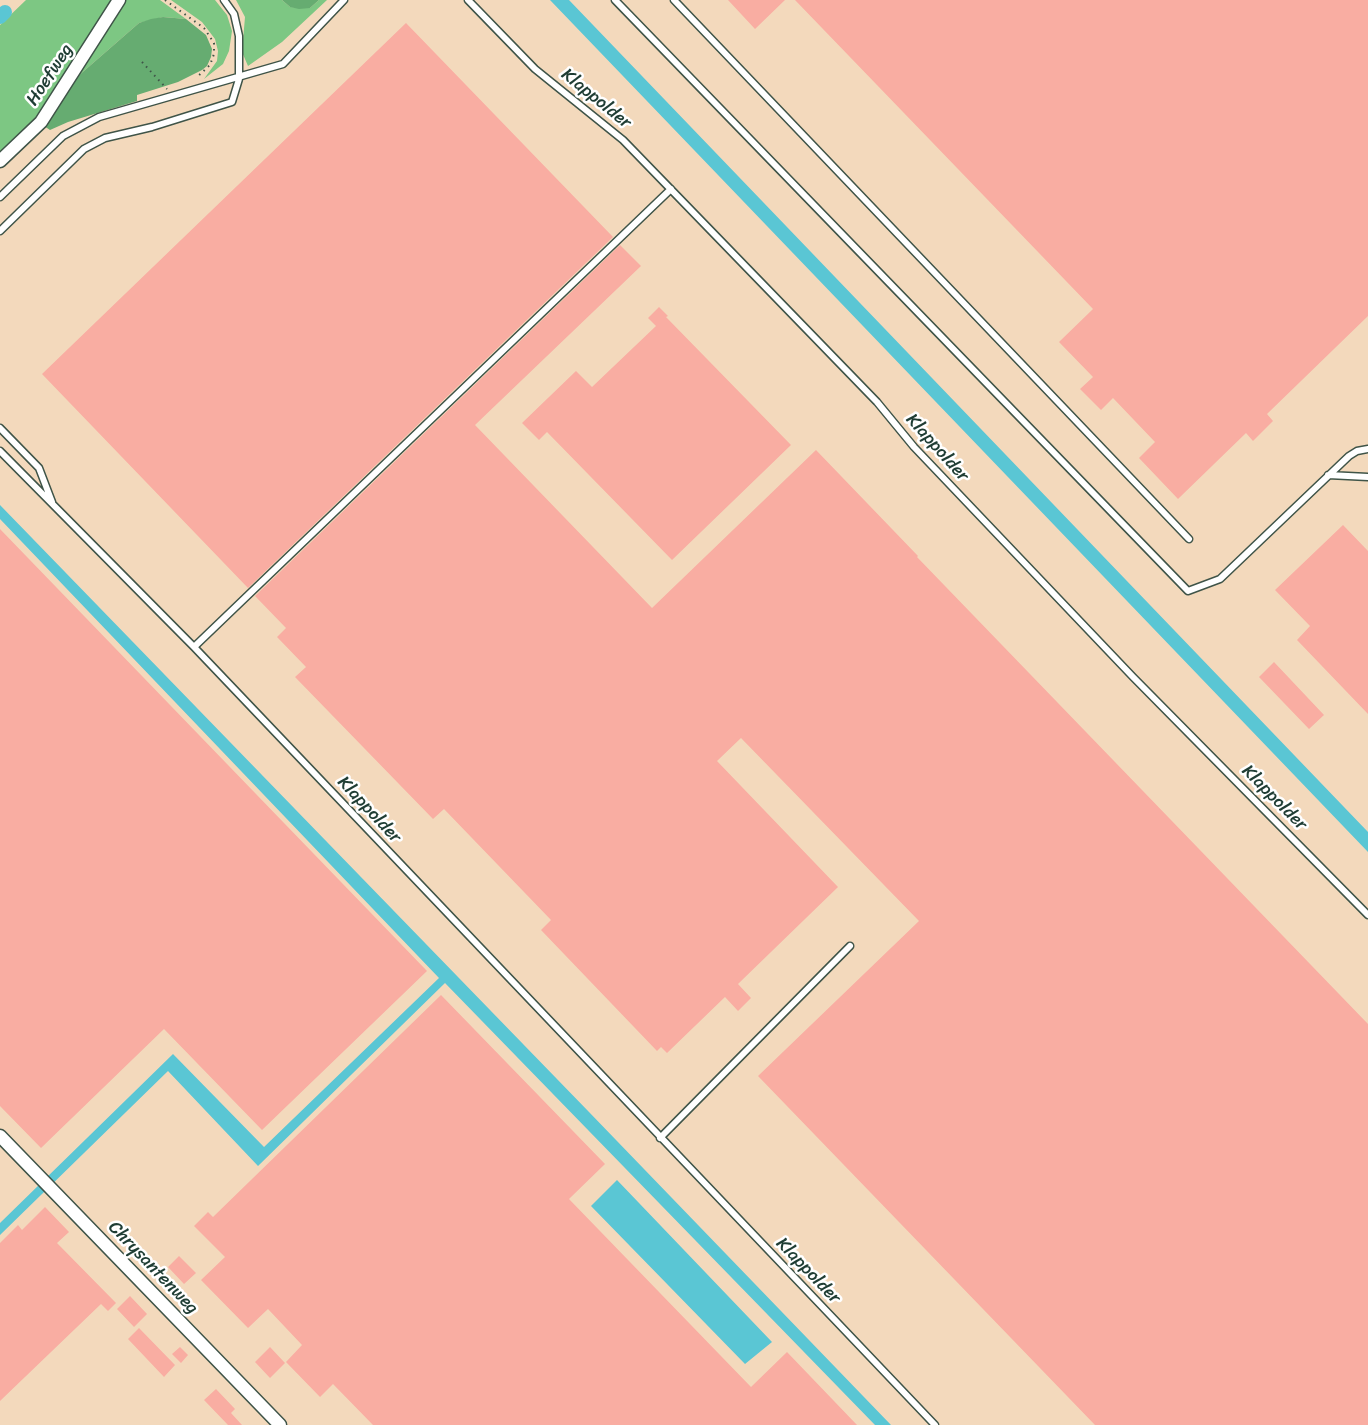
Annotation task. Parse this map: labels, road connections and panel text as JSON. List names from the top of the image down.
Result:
{
  "streets": {
    "street": ["Hoefweg", "Chrysantenweg"],
    "lane": ["Klappolder"]
  }
}
